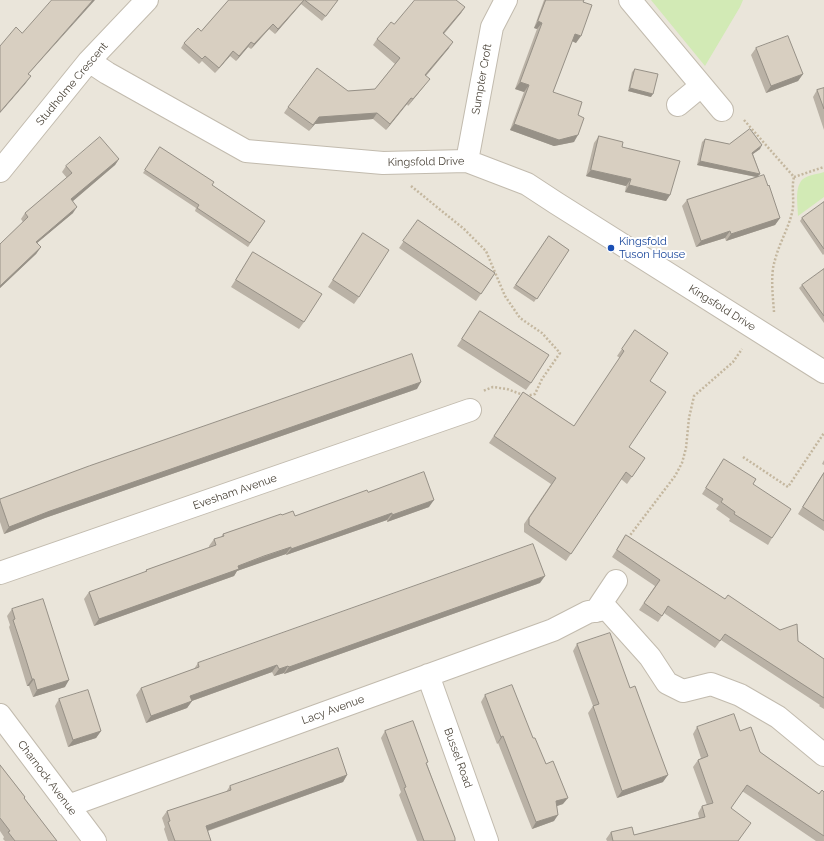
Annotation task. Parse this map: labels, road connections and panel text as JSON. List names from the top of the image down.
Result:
{
  "streets": {
    "street": [
      "Sumpter Croft",
      "Studholme Crescent",
      "Kingsfold Drive",
      "Evesham Avenue",
      "Lacy Avenue",
      "Bussel Road",
      "Charnock Avenue"
    ]
  },
  "crossings": [
    ["Sumpter Croft", "Kingsfold Drive"],
    ["Studholme Crescent", "Kingsfold Drive"],
    ["Lacy Avenue", "Bussel Road"],
    ["Lacy Avenue", "Charnock Avenue"]
  ],
  "places": ["Kingsfold Tuson House"]
}
